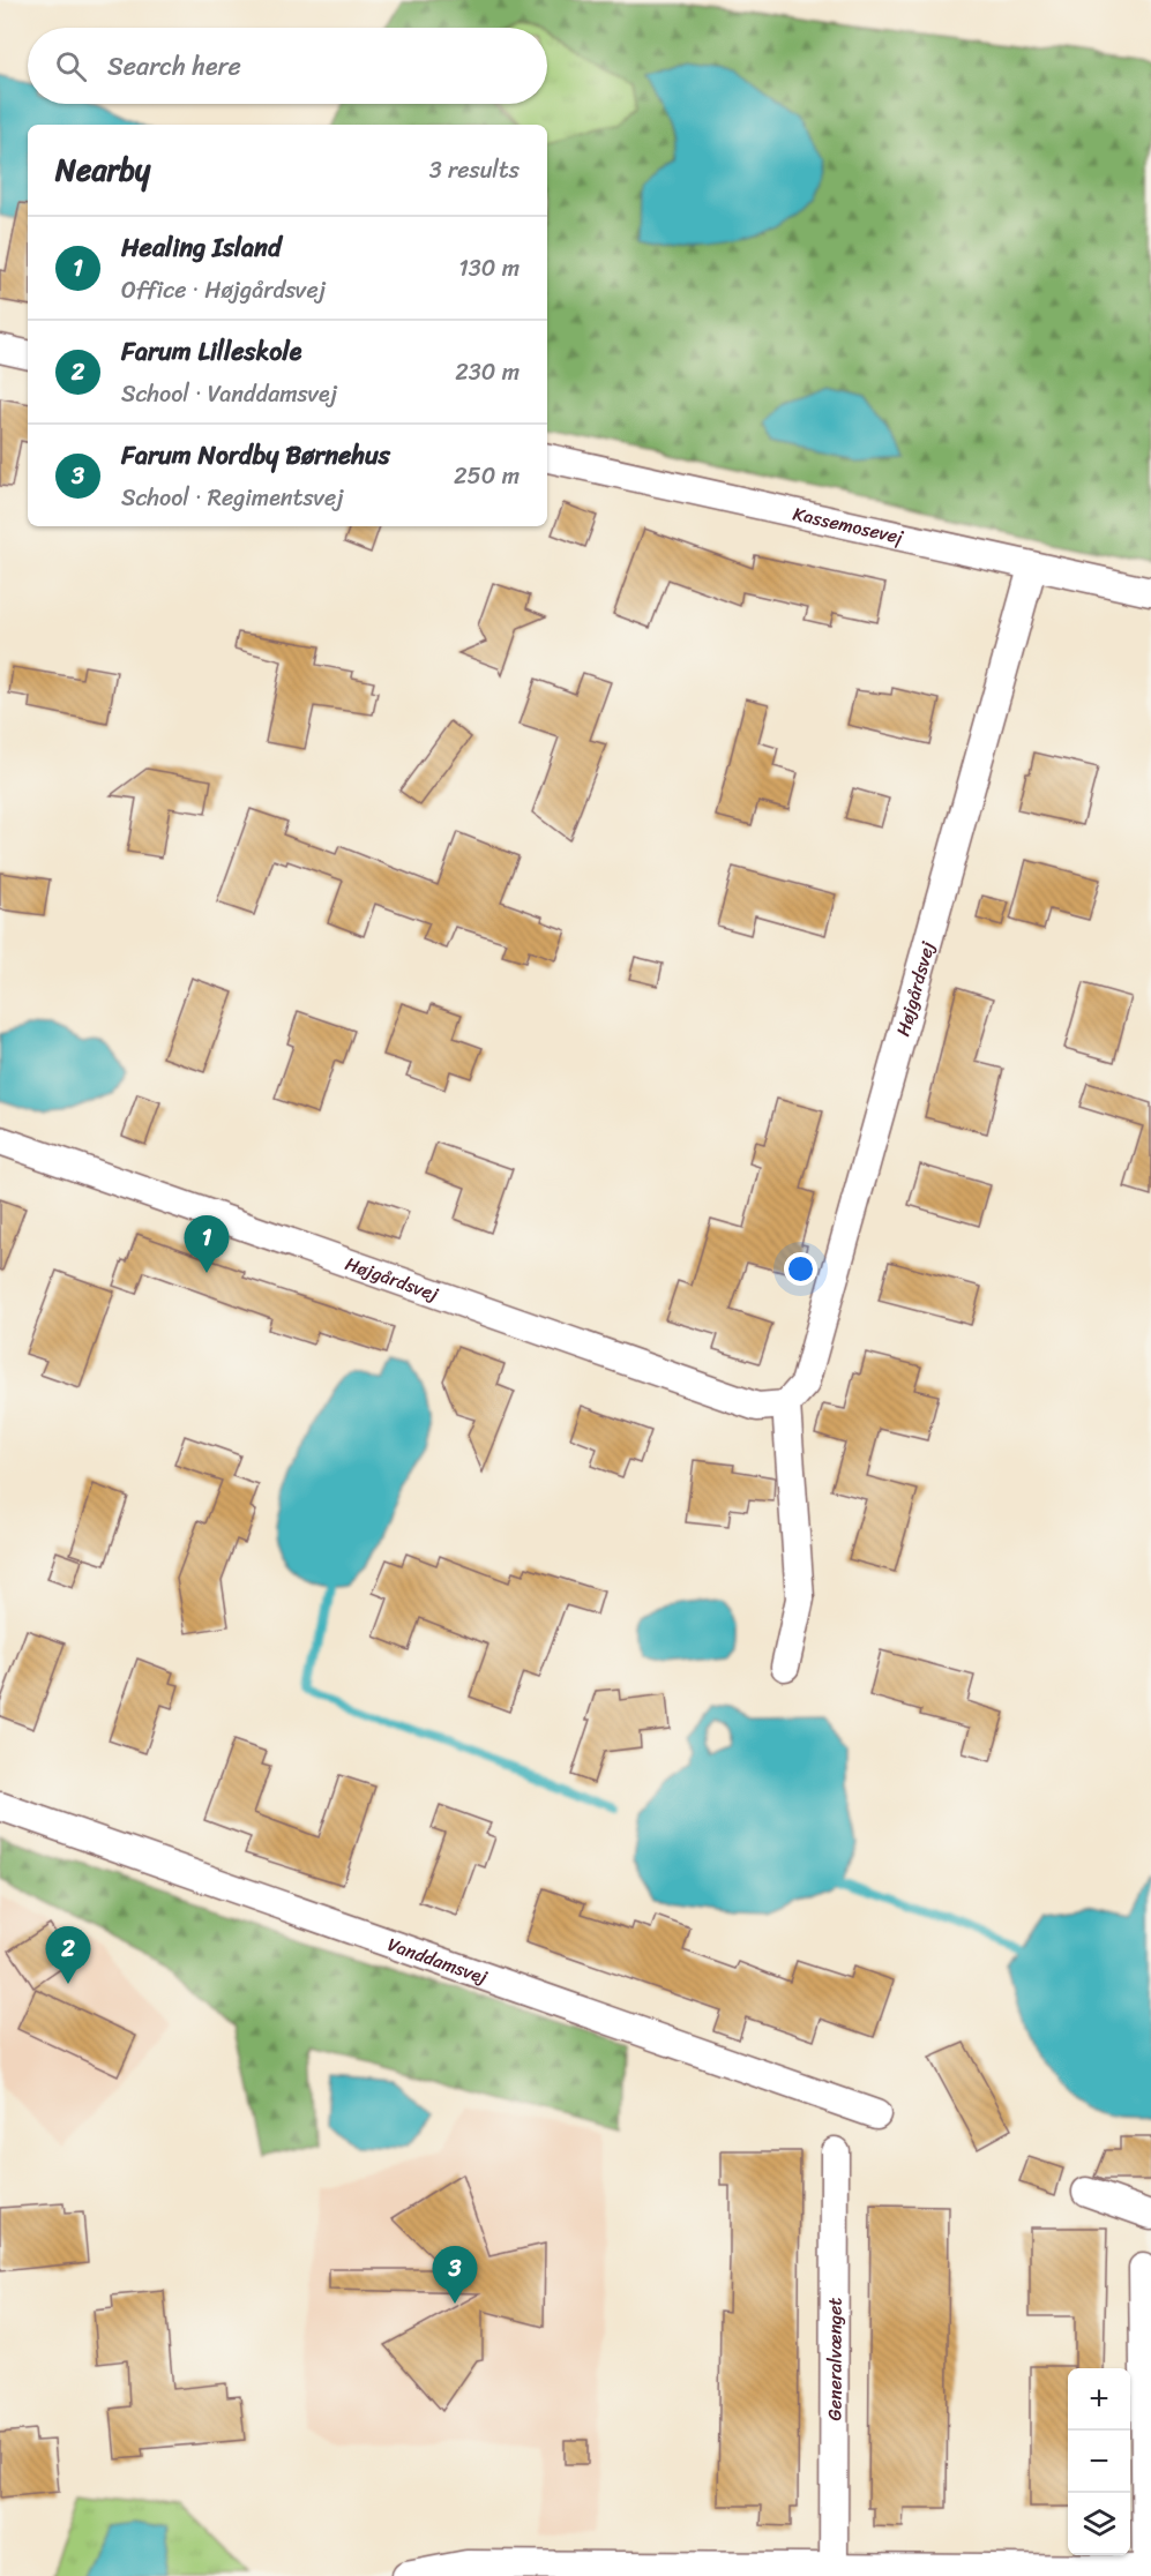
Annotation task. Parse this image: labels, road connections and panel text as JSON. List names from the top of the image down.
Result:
{
  "streets": {
    "street": [
      "Kassemosevej",
      "Højgårdsvej",
      "Vanddamsvej",
      "Generalvænget"
    ]
  },
  "crossings": [
    ["Kassemosevej", "Højgårdsvej"]
  ],
  "page": {
    "search": "Search here",
    "heading": ["Nearby", "3 results"],
    "list": [
      {
        "mark": "1",
        "name": "Healing Island",
        "note": "Office · Højgårdsvej",
        "value": "130 m"
      },
      {
        "mark": "2",
        "name": "Farum Lilleskole",
        "note": "School · Vanddamsvej",
        "value": "230 m"
      },
      {
        "mark": "3",
        "name": "Farum Nordby Børnehus",
        "note": "School · Regimentsvej",
        "value": "250 m"
      }
    ],
    "pins": ["1", "2", "3"],
    "map_buttons": ["+", "−"]
  }
}
